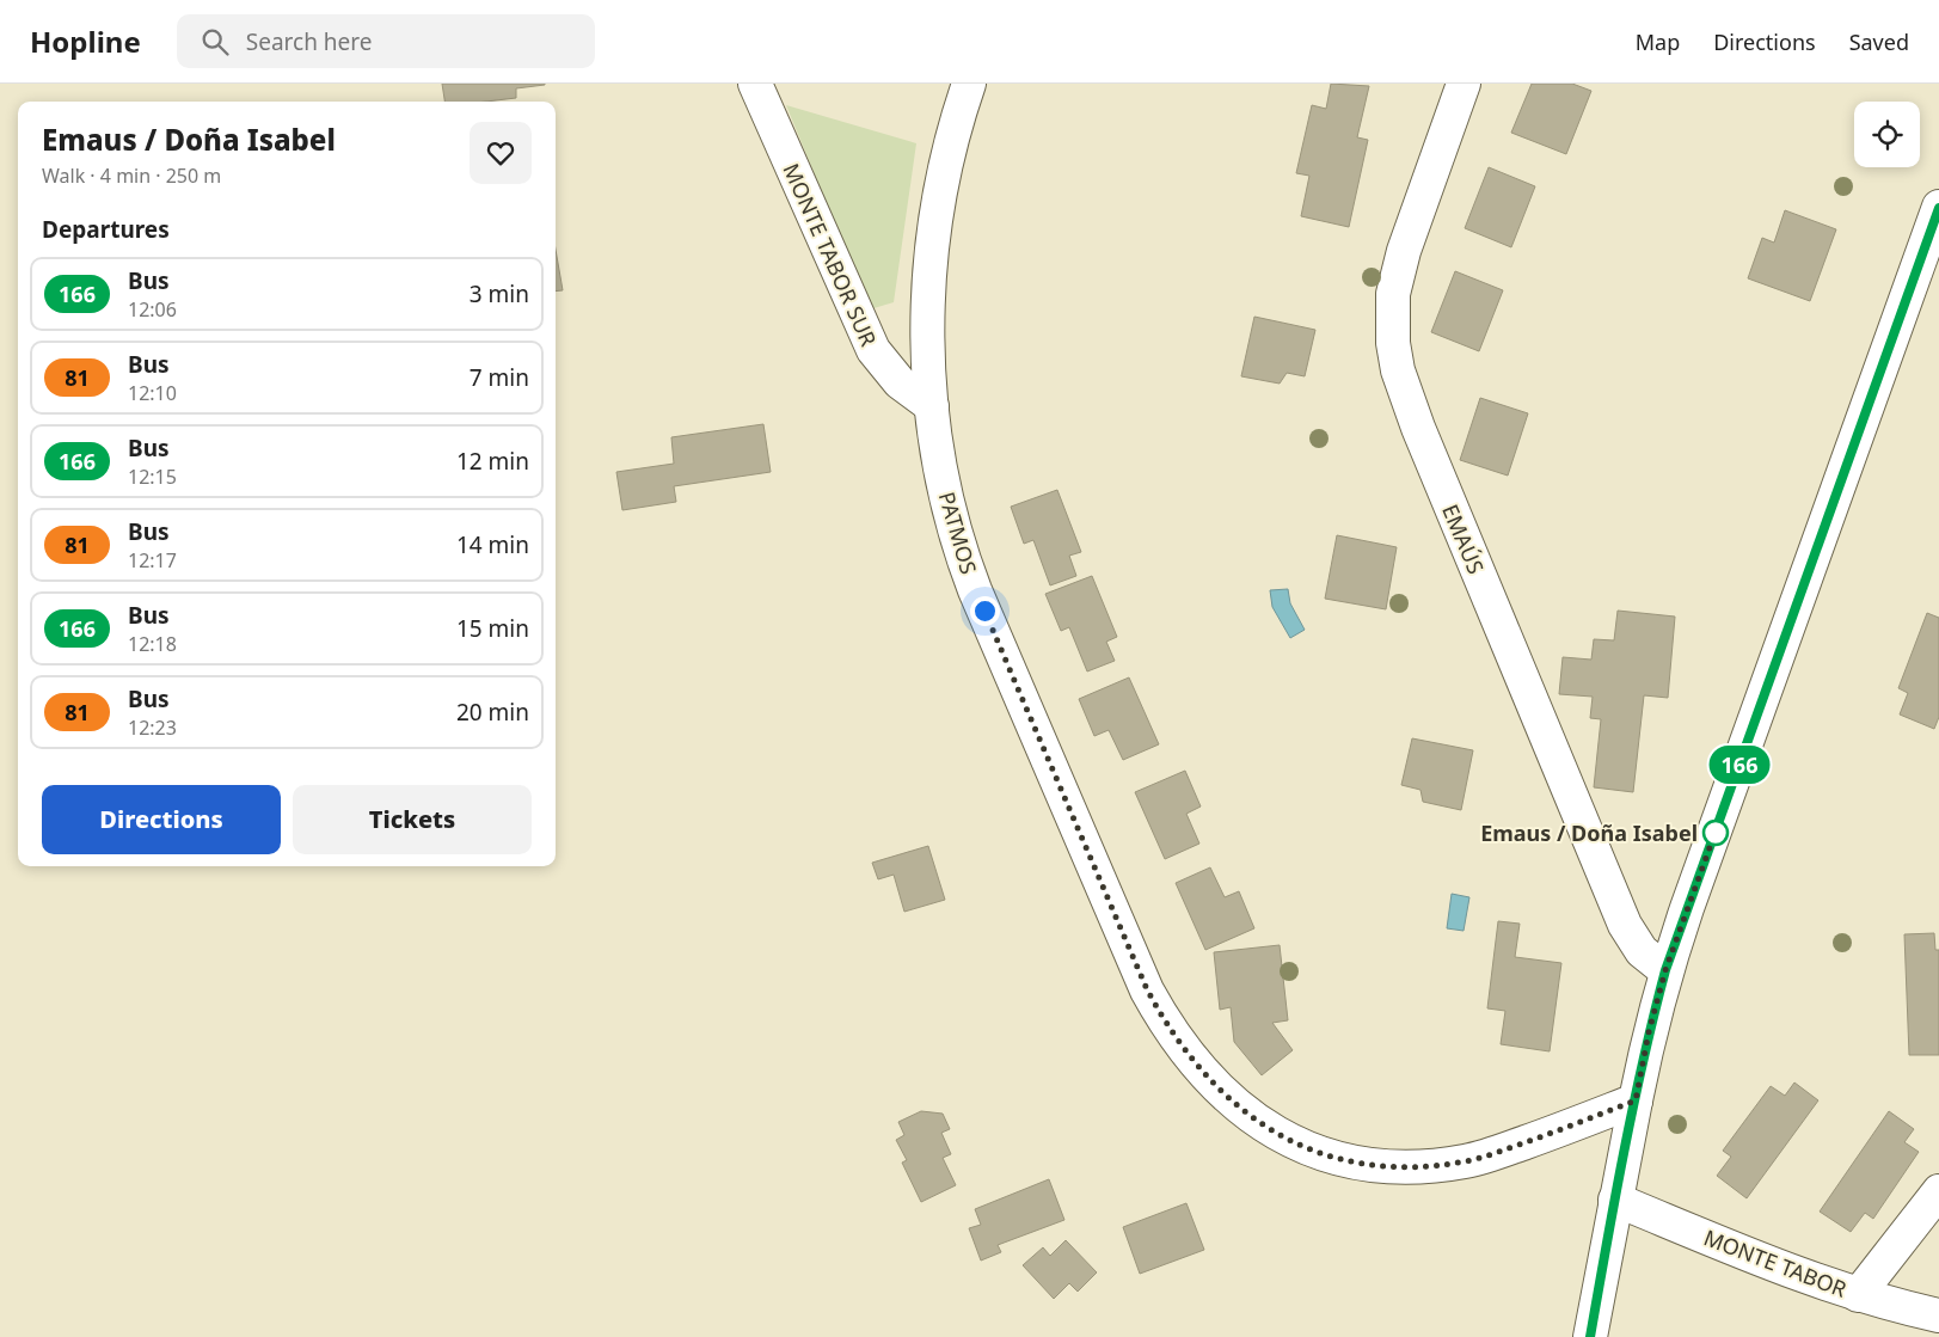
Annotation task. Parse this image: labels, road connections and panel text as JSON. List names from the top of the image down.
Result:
{
  "streets": {
    "street": [
      "MONTE TABOR SUR",
      "PATMOS",
      "EMAÚS",
      "MONTE TABOR"
    ]
  },
  "crossings": [
    ["MONTE TABOR SUR", "PATMOS"]
  ],
  "places": ["Emaus / Doña Isabel"],
  "lines": ["bus line 166"],
  "page": {
    "header": "Hopline",
    "search": "Search here",
    "nav": ["Map", "Directions", "Saved"],
    "on_map": "166",
    "heading": [
      ["Emaus / Doña Isabel", "Walk · 4 min · 250 m"],
      "Departures"
    ],
    "list": [
      {
        "mark": "166",
        "name": "Bus",
        "note": "12:06",
        "value": "3 min"
      },
      {
        "mark": "81",
        "name": "Bus",
        "note": "12:10",
        "value": "7 min"
      },
      {
        "mark": "166",
        "name": "Bus",
        "note": "12:15",
        "value": "12 min"
      },
      {
        "mark": "81",
        "name": "Bus",
        "note": "12:17",
        "value": "14 min"
      },
      {
        "mark": "166",
        "name": "Bus",
        "note": "12:18",
        "value": "15 min"
      },
      {
        "mark": "81",
        "name": "Bus",
        "note": "12:23",
        "value": "20 min"
      }
    ],
    "buttons": ["Directions", "Tickets"]
  }
}
